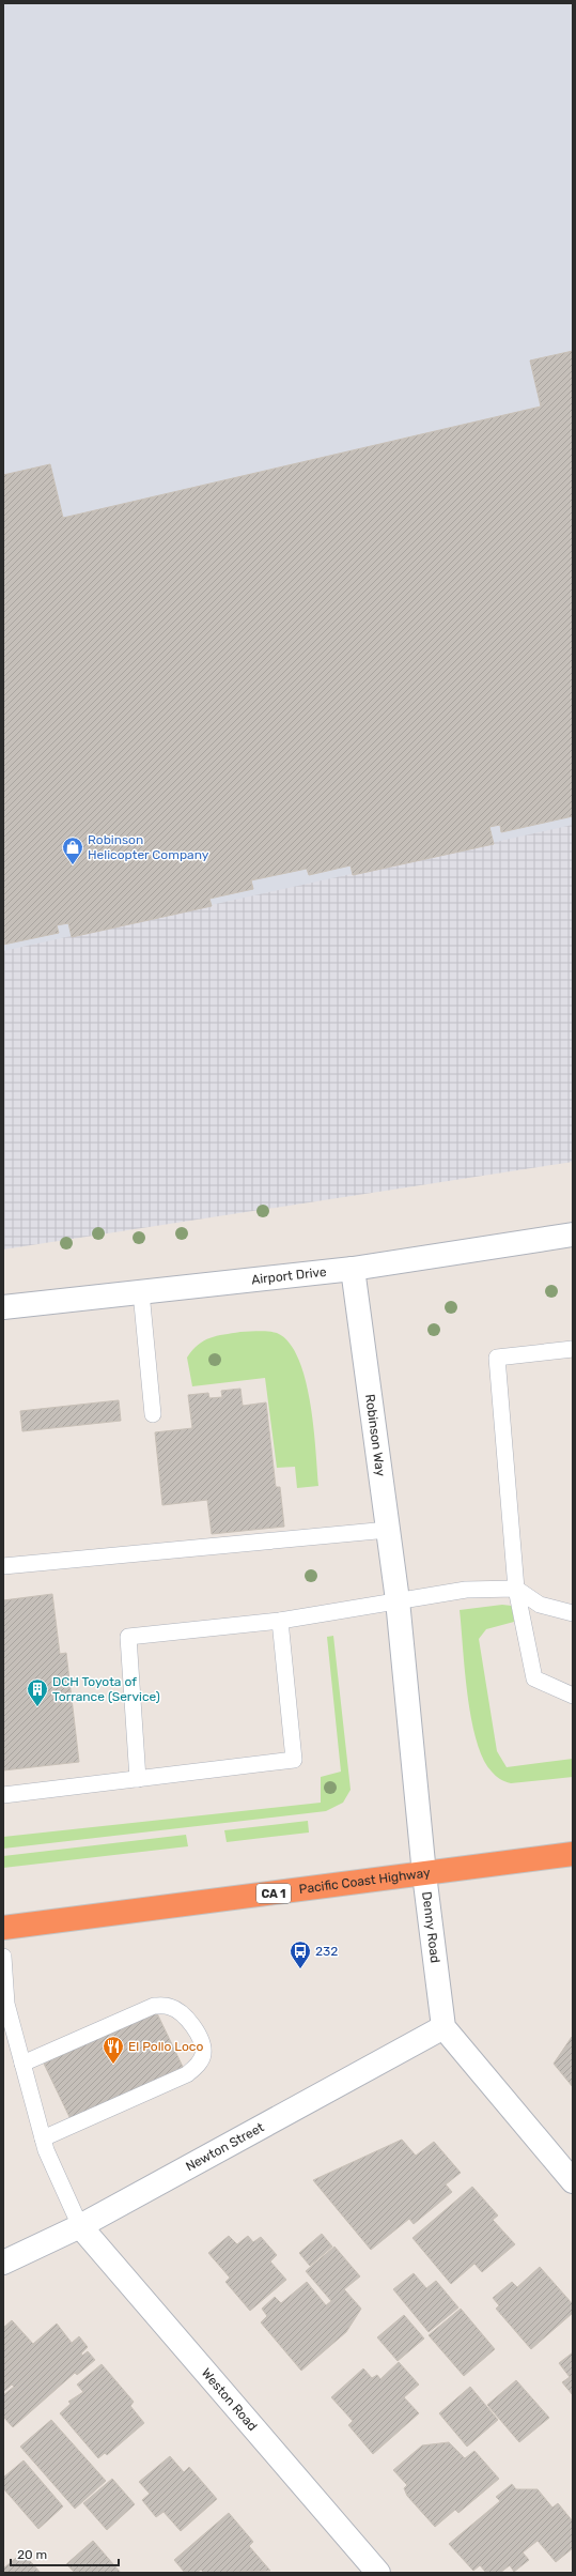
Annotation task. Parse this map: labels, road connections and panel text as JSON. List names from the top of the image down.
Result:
{
  "streets": {
    "highway": ["Pacific Coast Highway", "CA 1"],
    "street": [
      "Airport Drive",
      "Robinson Way",
      "Denny Road",
      "Newton Street",
      "Weston Road"
    ]
  },
  "crossings": [
    ["Airport Drive", "Robinson Way"],
    ["Robinson Way", "Denny Road"],
    ["Pacific Coast Highway", "Denny Road"],
    ["Denny Road", "Newton Street"],
    ["Newton Street", "Weston Road"]
  ],
  "places": {
    "shop": ["Robinson Helicopter Company"],
    "building": ["DCH Toyota of Torrance (Service)"],
    "bus stop": ["232"],
    "restaurant": ["El Pollo Loco"]
  },
  "scale_bar": "20 m"
}
